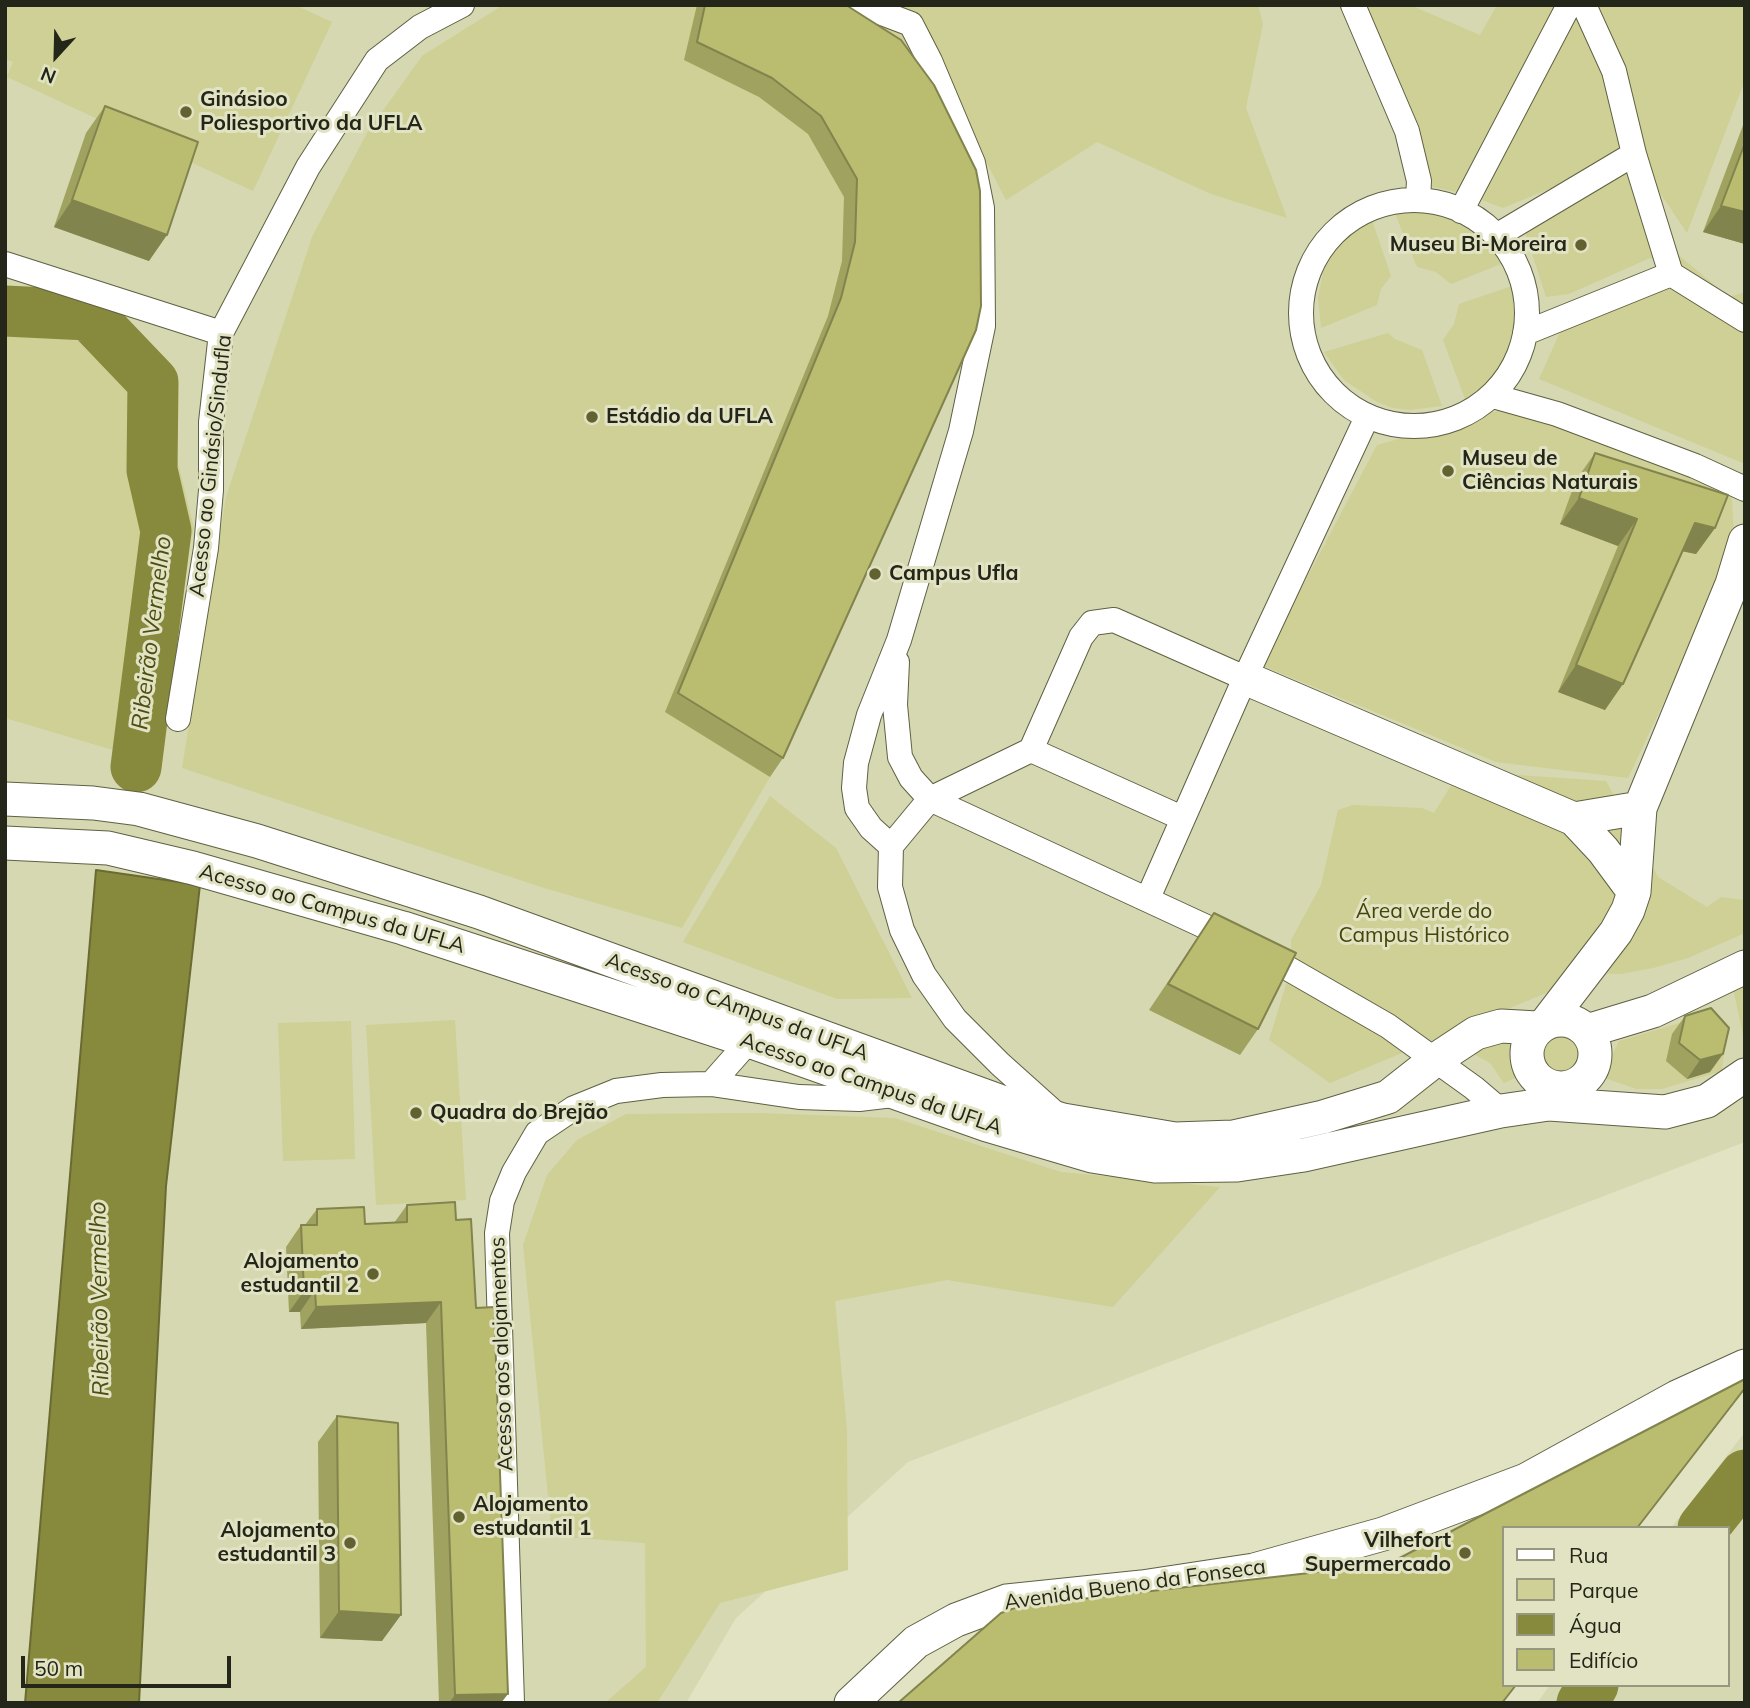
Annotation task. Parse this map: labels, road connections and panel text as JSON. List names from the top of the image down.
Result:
{
  "streets": {
    "street": [
      "Acesso ao Ginásio/Sindufla",
      "Acesso ao Campus da UFLA",
      "Acesso ao CAmpus da UFLA",
      "Acesso aos alojamentos",
      "Avenida Bueno da Fonseca"
    ]
  },
  "crossings": [
    ["Acesso ao Campus da UFLA", "Acesso ao CAmpus da UFLA"],
    ["Acesso ao Campus da UFLA", "Acesso aos alojamentos"]
  ],
  "water": ["Ribeirão Vermelho"],
  "parks": ["Área verde do Campus Histórico"],
  "places": [
    "Ginásioo Poliesportivo da UFLA",
    "Museu Bi-Moreira",
    "Estádio da UFLA",
    "Museu de Ciências Naturais",
    "Campus Ufla",
    "Quadra do Brejão",
    "Alojamento estudantil 2",
    "Alojamento estudantil 1",
    "Alojamento estudantil 3",
    "Vilhefort Supermercado"
  ],
  "legend": [
    "Rua",
    "Parque",
    "Água",
    "Edifício"
  ],
  "scale_bar": "50 m",
  "north": "bottom"
}
